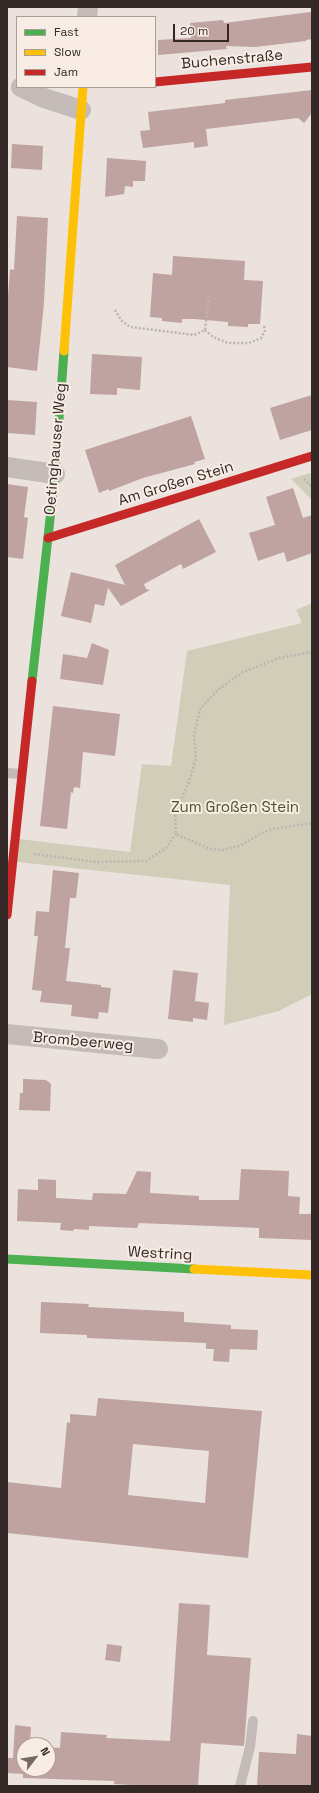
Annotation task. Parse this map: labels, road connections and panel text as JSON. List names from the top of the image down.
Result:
{
  "streets": {
    "street": [
      "Buchenstraße",
      "Oetinghauser Weg",
      "Am Großen Stein",
      "Brombeerweg",
      "Westring"
    ]
  },
  "crossings": [
    ["Oetinghauser Weg", "Am Großen Stein"]
  ],
  "parks": ["Zum Großen Stein"],
  "legend": ["Fast", "Slow", "Jam"],
  "scale_bar": "20 m",
  "north": "top right"
}
